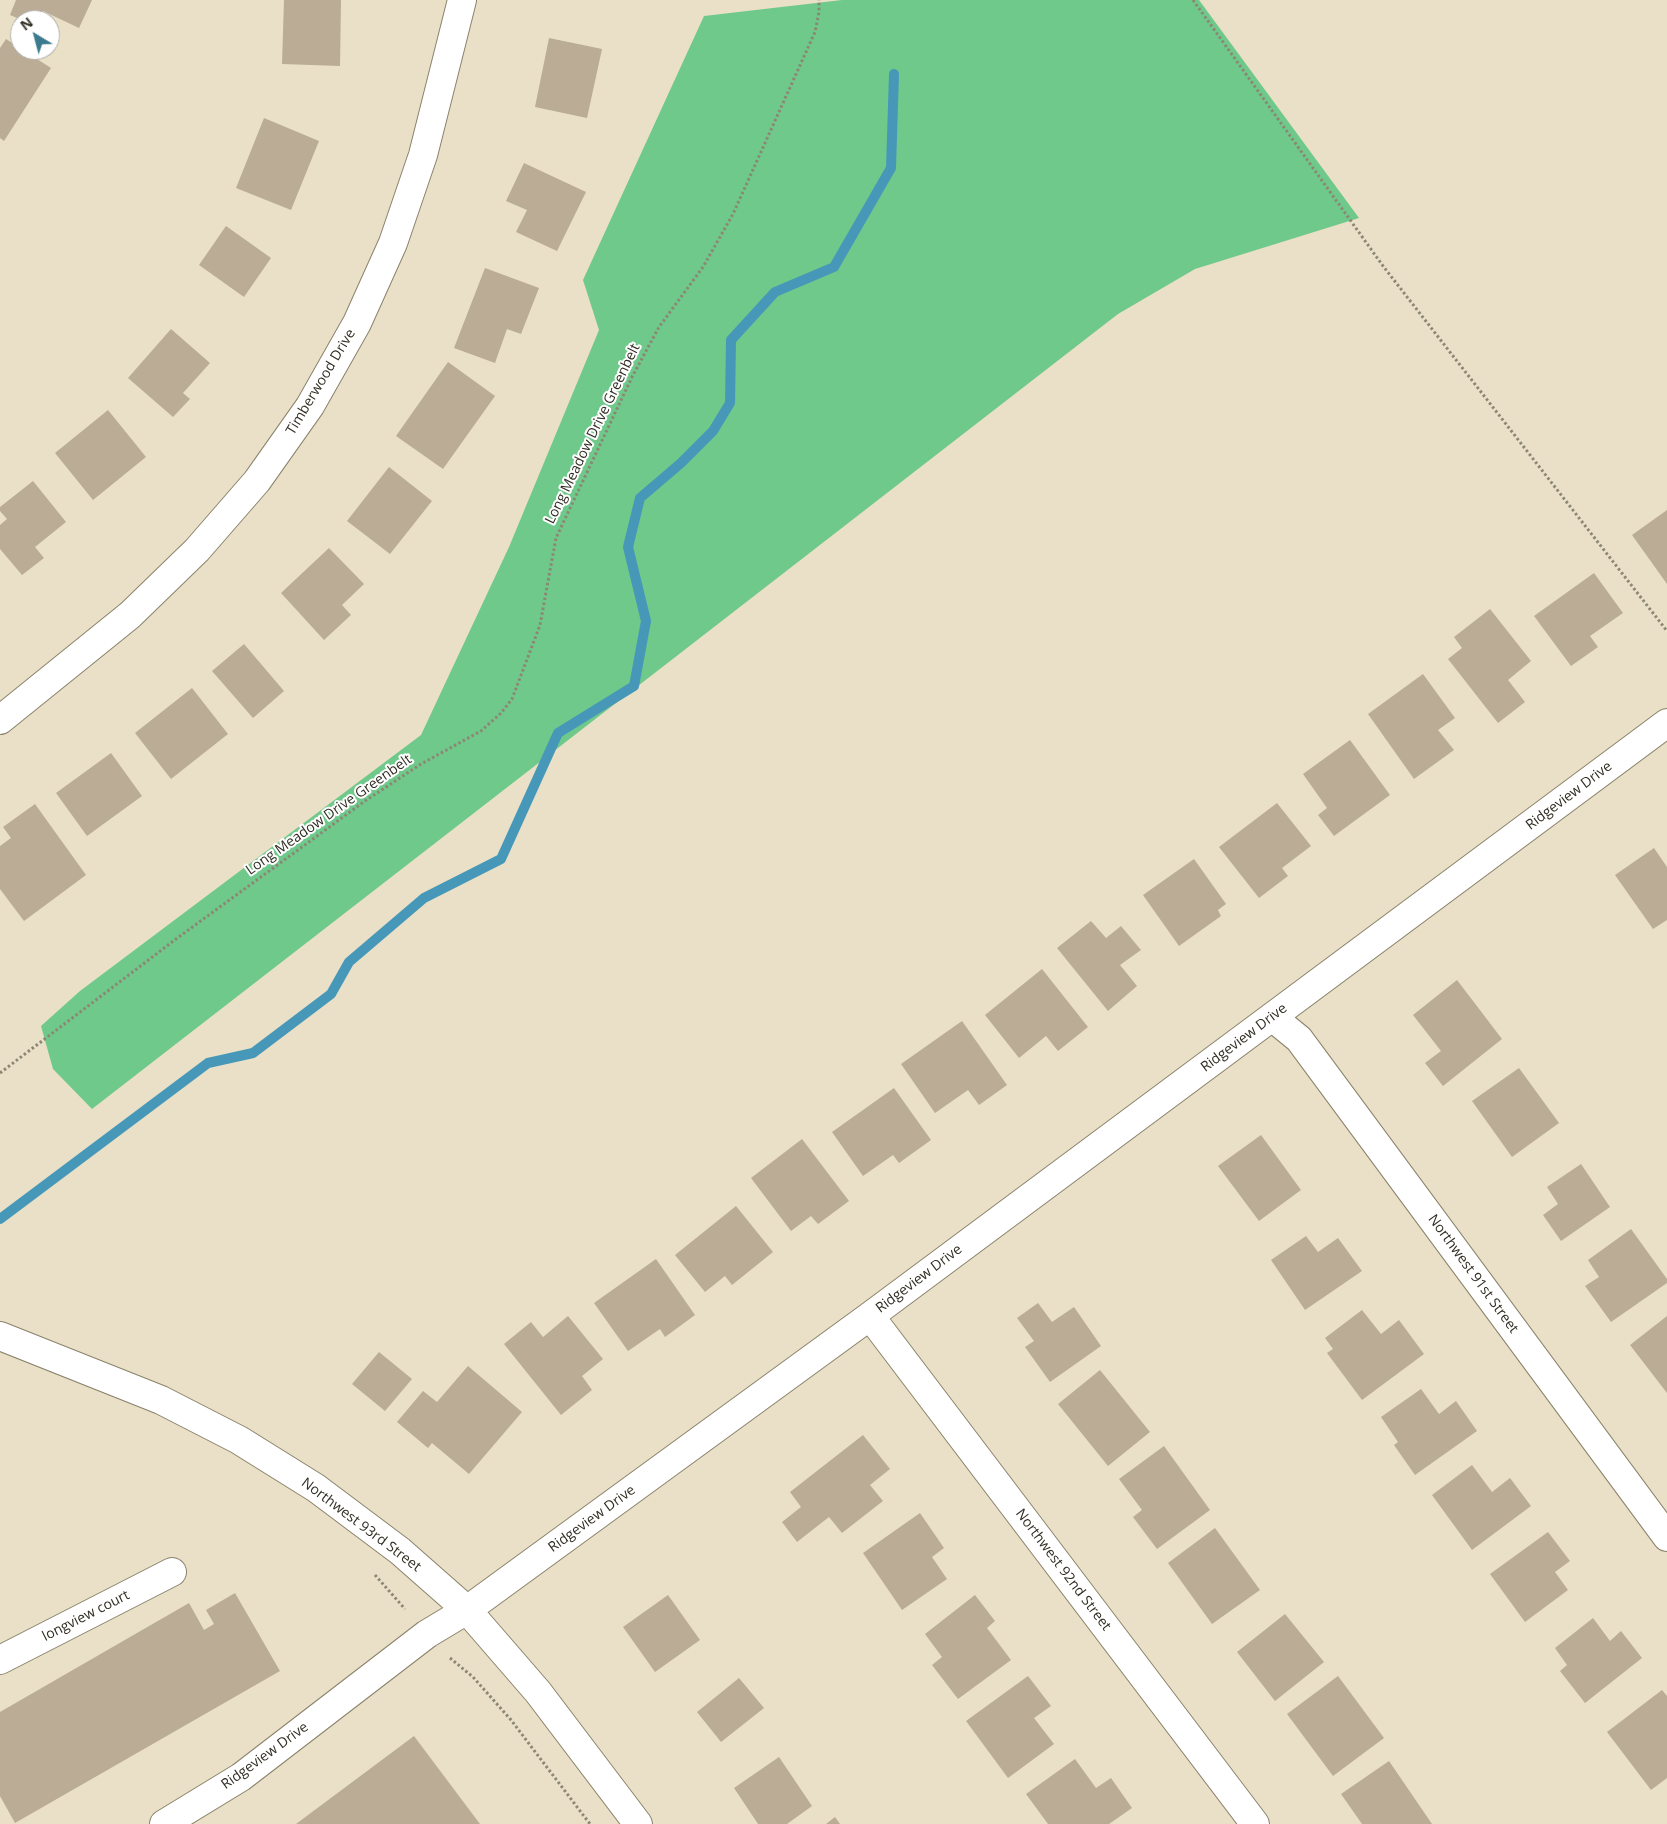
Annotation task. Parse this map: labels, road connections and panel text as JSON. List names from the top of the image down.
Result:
{
  "streets": {
    "street": [
      "Timberwood Drive",
      "Ridgeview Drive",
      "Northwest 91st Street",
      "Northwest 93rd Street",
      "Northwest 92nd Street",
      "longview court"
    ],
    "path": ["Long Meadow Drive Greenbelt"]
  },
  "crossings": [
    ["Ridgeview Drive", "Northwest 91st Street"],
    ["Ridgeview Drive", "Northwest 93rd Street"],
    ["Ridgeview Drive", "Northwest 92nd Street"]
  ],
  "north": "top left"
}
